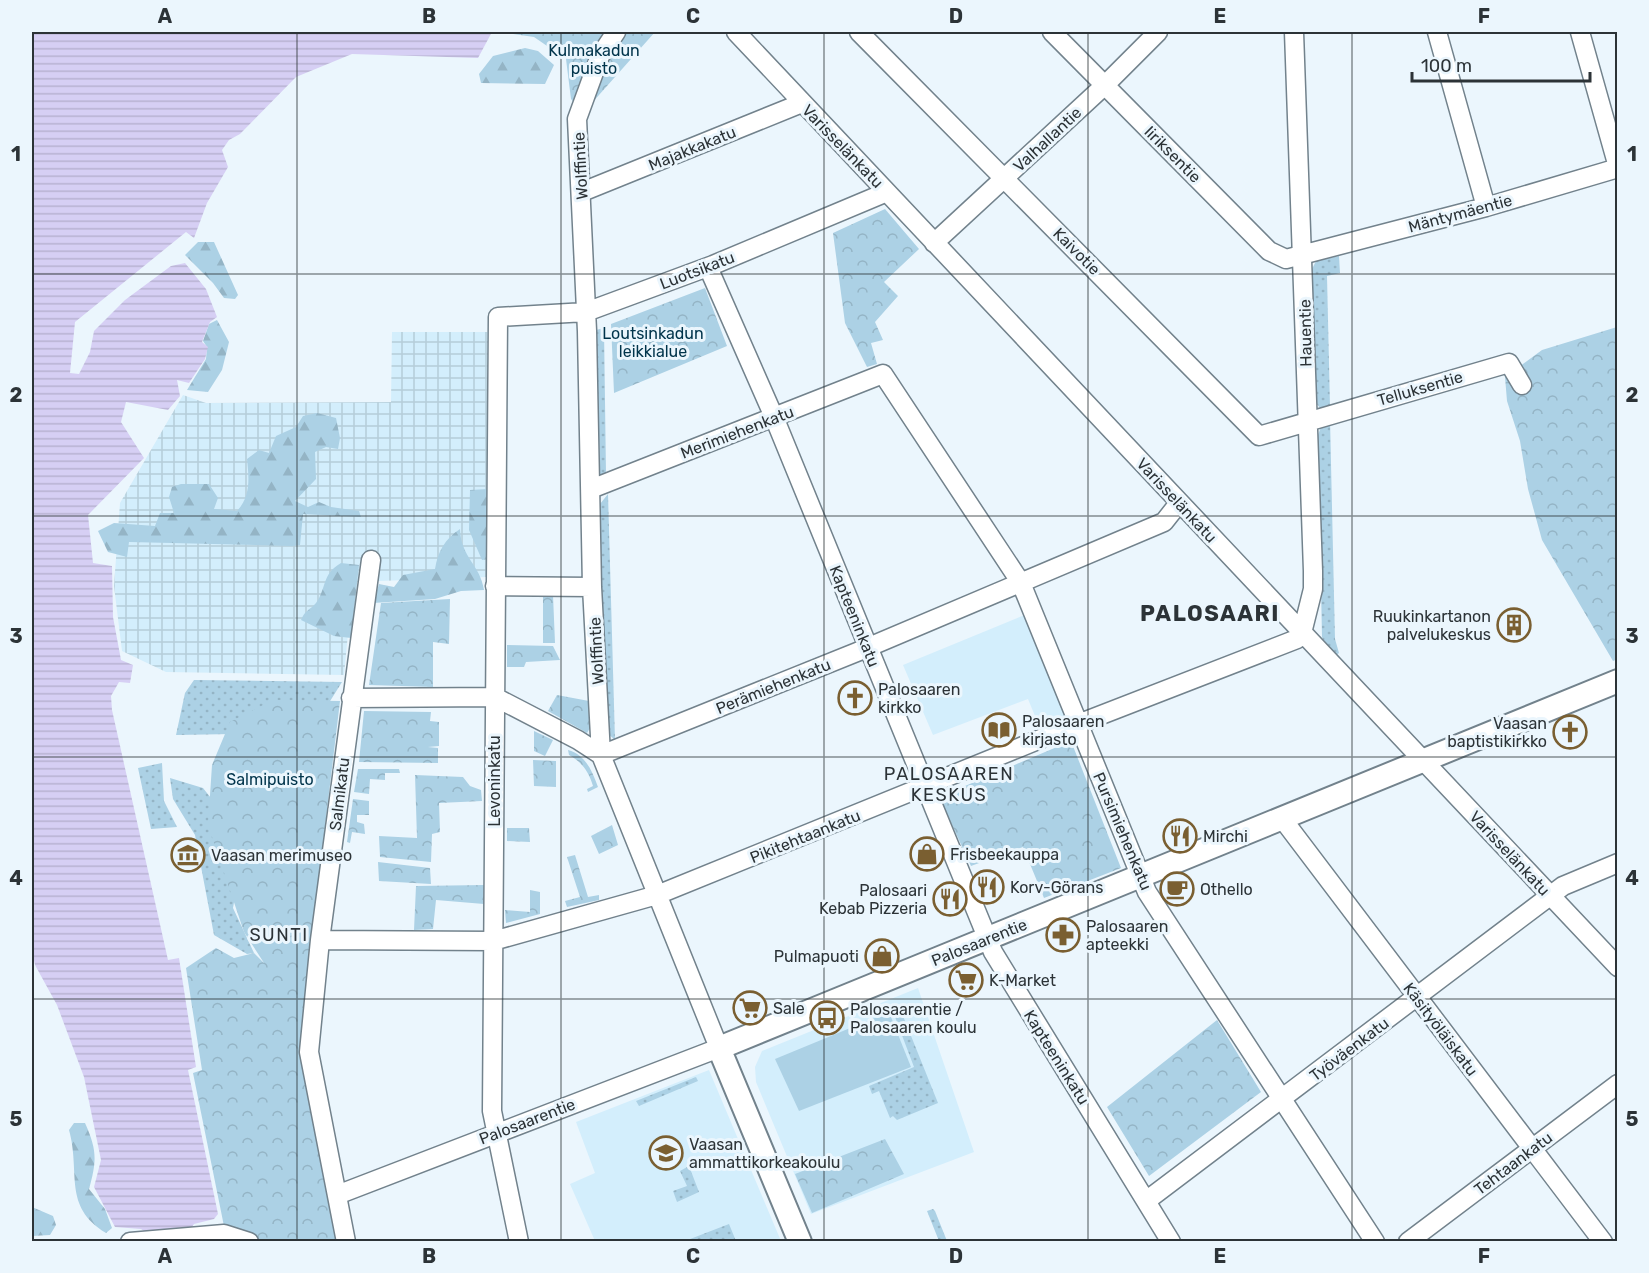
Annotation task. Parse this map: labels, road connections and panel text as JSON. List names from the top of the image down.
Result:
{
  "streets": {
    "main road": ["Wolffintie", "Palosaarentie"],
    "street": [
      "Valhallantie",
      "Varisselänkatu",
      "Majakkakatu",
      "Iiriksentie",
      "Mäntymäentie",
      "Kaivotie",
      "Luotsikatu",
      "Hauentie",
      "Telluksentie",
      "Merimiehenkatu",
      "Kapteeninkatu",
      "Perämiehenkatu",
      "Levoninkatu",
      "Salmikatu",
      "Pursimiehenkatu",
      "Pikitehtaankatu",
      "Käsityöläiskatu",
      "Työväenkatu",
      "Tehtaankatu"
    ]
  },
  "crossings": [
    ["Valhallantie", "Varisselänkatu"],
    ["Valhallantie", "Iiriksentie"],
    ["Valhallantie", "Kaivotie"],
    ["Varisselänkatu", "Majakkakatu"],
    ["Varisselänkatu", "Luotsikatu"],
    ["Varisselänkatu", "Hauentie"],
    ["Varisselänkatu", "Perämiehenkatu"],
    ["Varisselänkatu", "Pikitehtaankatu"],
    ["Varisselänkatu", "Palosaarentie"],
    ["Varisselänkatu", "Työväenkatu"],
    ["Majakkakatu", "Wolffintie"],
    ["Iiriksentie", "Mäntymäentie"],
    ["Iiriksentie", "Hauentie"],
    ["Wolffintie", "Luotsikatu"],
    ["Wolffintie", "Merimiehenkatu"],
    ["Wolffintie", "Perämiehenkatu"],
    ["Wolffintie", "Pikitehtaankatu"],
    ["Wolffintie", "Palosaarentie"],
    ["Mäntymäentie", "Hauentie"],
    ["Kaivotie", "Hauentie"],
    ["Kaivotie", "Telluksentie"],
    ["Luotsikatu", "Kapteeninkatu"],
    ["Luotsikatu", "Levoninkatu"],
    ["Hauentie", "Telluksentie"],
    ["Hauentie", "Pikitehtaankatu"],
    ["Merimiehenkatu", "Kapteeninkatu"],
    ["Merimiehenkatu", "Pursimiehenkatu"],
    ["Kapteeninkatu", "Perämiehenkatu"],
    ["Kapteeninkatu", "Pikitehtaankatu"],
    ["Kapteeninkatu", "Palosaarentie"],
    ["Kapteeninkatu", "Työväenkatu"],
    ["Perämiehenkatu", "Pursimiehenkatu"],
    ["Levoninkatu", "Pikitehtaankatu"],
    ["Levoninkatu", "Palosaarentie"],
    ["Salmikatu", "Pikitehtaankatu"],
    ["Salmikatu", "Palosaarentie"],
    ["Pursimiehenkatu", "Pikitehtaankatu"],
    ["Pursimiehenkatu", "Palosaarentie"],
    ["Pursimiehenkatu", "Työväenkatu"],
    ["Palosaarentie", "Käsityöläiskatu"],
    ["Käsityöläiskatu", "Työväenkatu"],
    ["Käsityöläiskatu", "Tehtaankatu"]
  ],
  "districts": ["PALOSAARI", "PALOSAAREN KESKUS", "SUNTI"],
  "parks": ["Kulmakadun puisto", "Loutsinkadun leikkialue", "Salmipuisto"],
  "places": {
    "building": ["Ruukinkartanon palvelukeskus"],
    "church": ["Palosaaren kirkko", "Vaasan baptistikirkko"],
    "library": ["Palosaaren kirjasto"],
    "restaurant": ["Mirchi", "Korv-Görans", "Palosaari Kebab Pizzeria"],
    "shop": ["Frisbeekauppa", "Pulmapuoti"],
    "museum": ["Vaasan merimuseo"],
    "cafe": ["Othello"],
    "pharmacy": ["Palosaaren apteekki"],
    "supermarket": ["K-Market", "Sale"],
    "bus stop": ["Palosaarentie / Palosaaren koulu"],
    "school or university": ["Vaasan ammattikorkeakoulu"]
  },
  "scale_bar": "100 m",
  "grid": {
    "columns": [
      "A",
      "B",
      "C",
      "D",
      "E",
      "F"
    ],
    "rows": [
      "1",
      "2",
      "3",
      "4",
      "5"
    ]
  }
}
